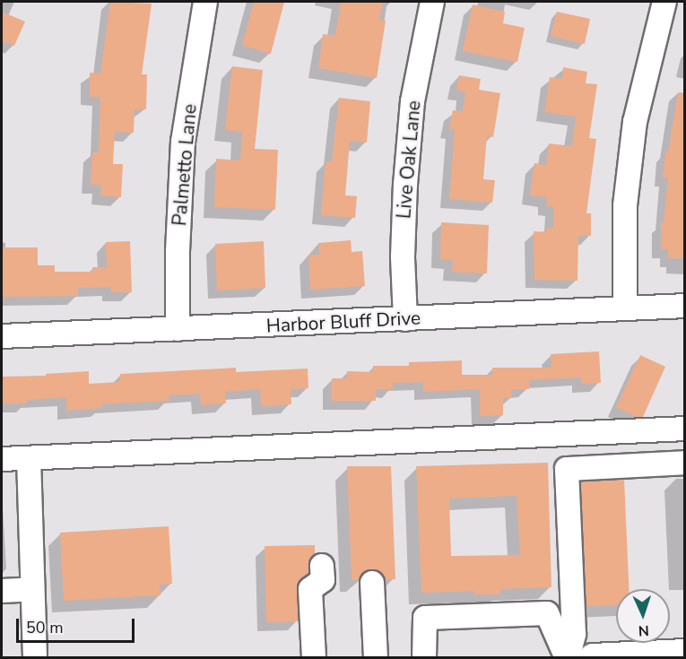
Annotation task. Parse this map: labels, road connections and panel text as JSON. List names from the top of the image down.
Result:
{
  "streets": {
    "street": ["Live Oak Lane", "Palmetto Lane", "Harbor Bluff Drive"]
  },
  "crossings": [
    ["Live Oak Lane", "Harbor Bluff Drive"],
    ["Palmetto Lane", "Harbor Bluff Drive"]
  ],
  "scale_bar": "50 m",
  "north": "bottom"
}
